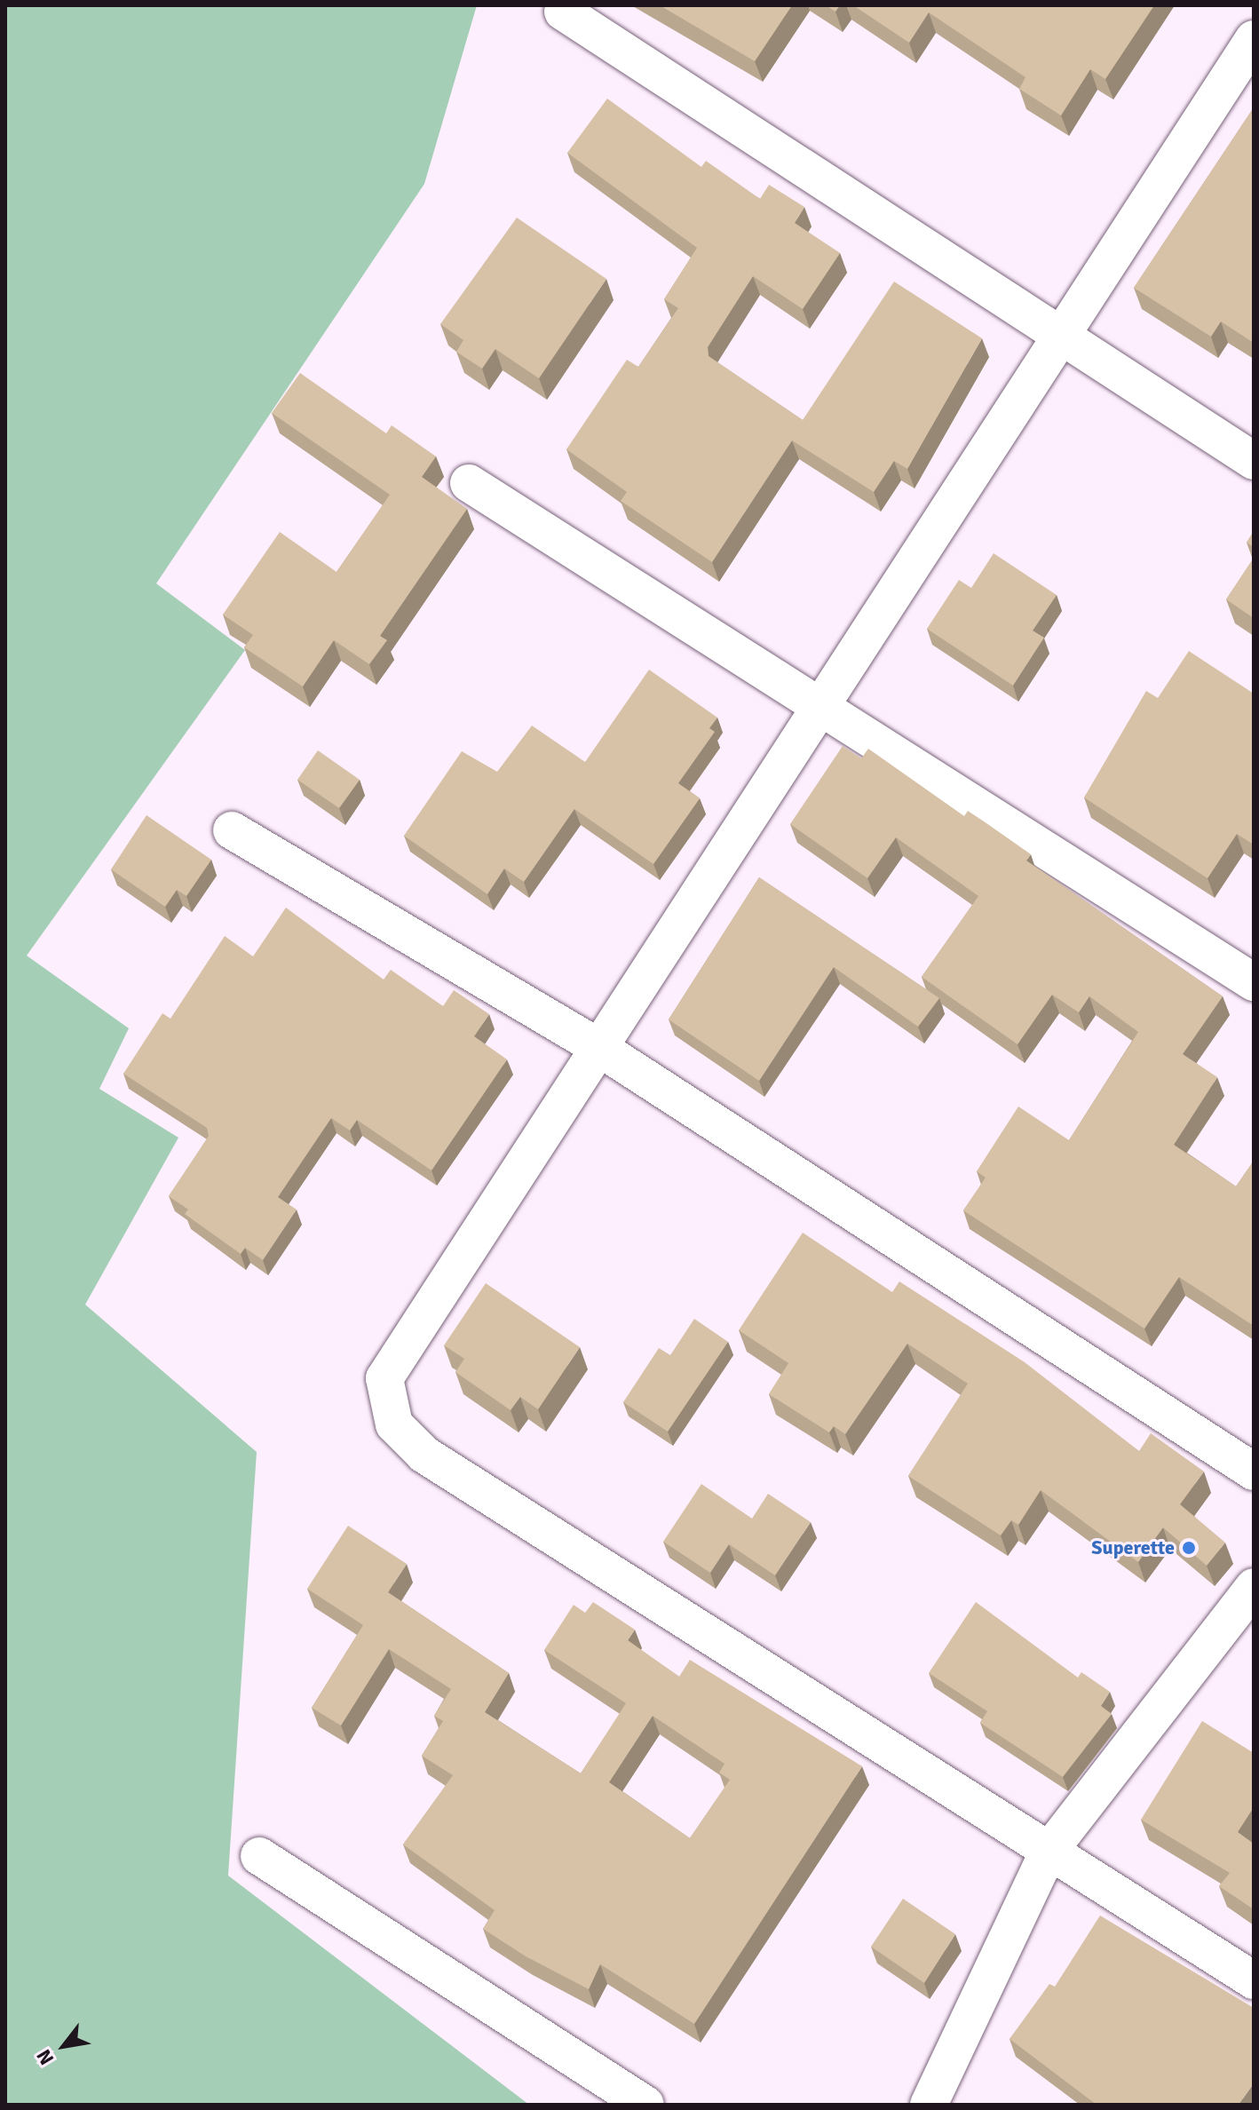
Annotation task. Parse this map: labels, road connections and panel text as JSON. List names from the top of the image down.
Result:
{
  "places": ["Superette"],
  "north": "bottom left"
}
